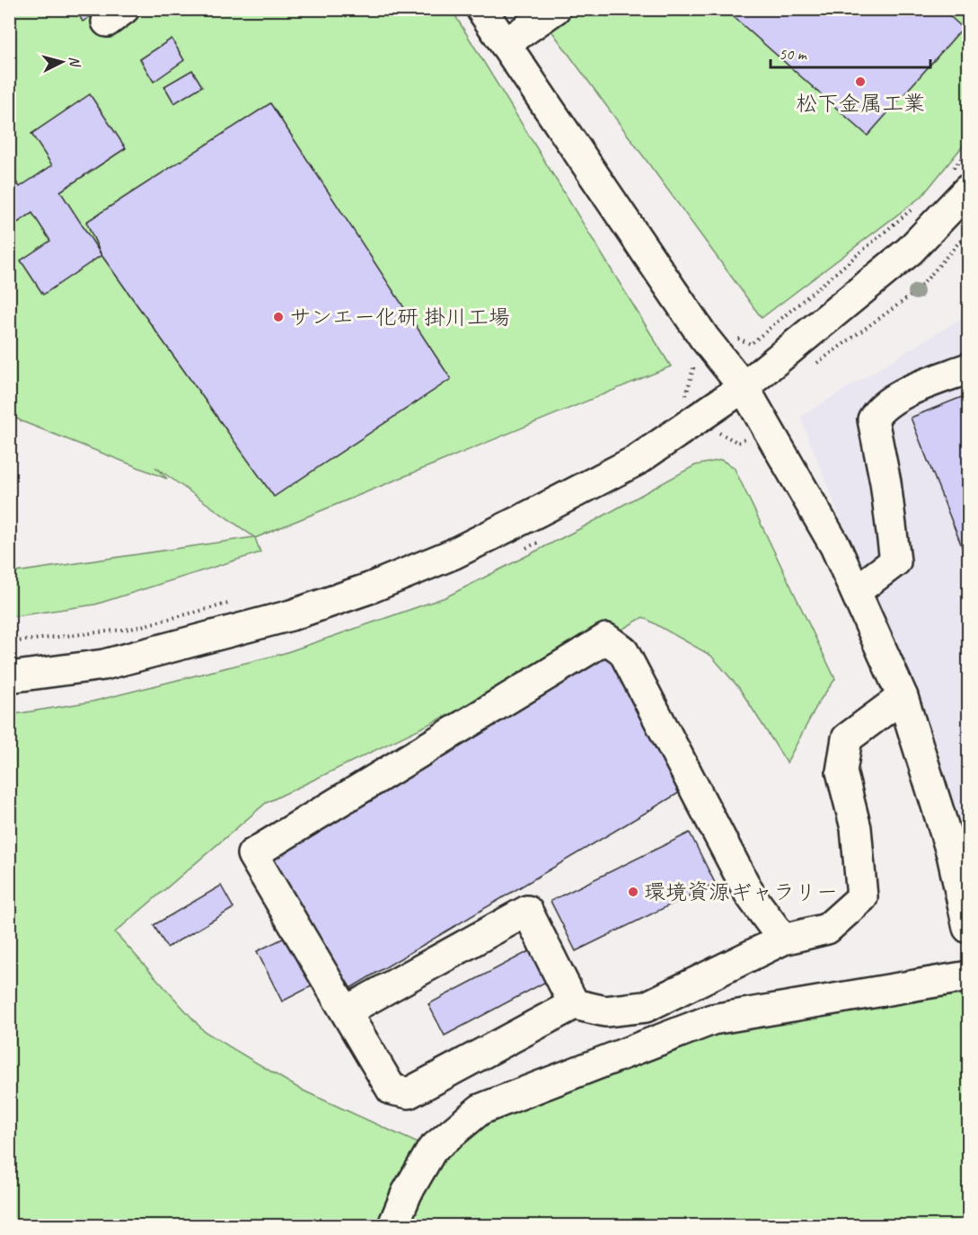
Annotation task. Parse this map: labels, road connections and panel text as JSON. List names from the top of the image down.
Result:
{
  "places": ["松下金属工業", "サンエー化研 掛川工場", "環境資源ギャラリー"],
  "scale_bar": "50 m",
  "north": "right"
}
